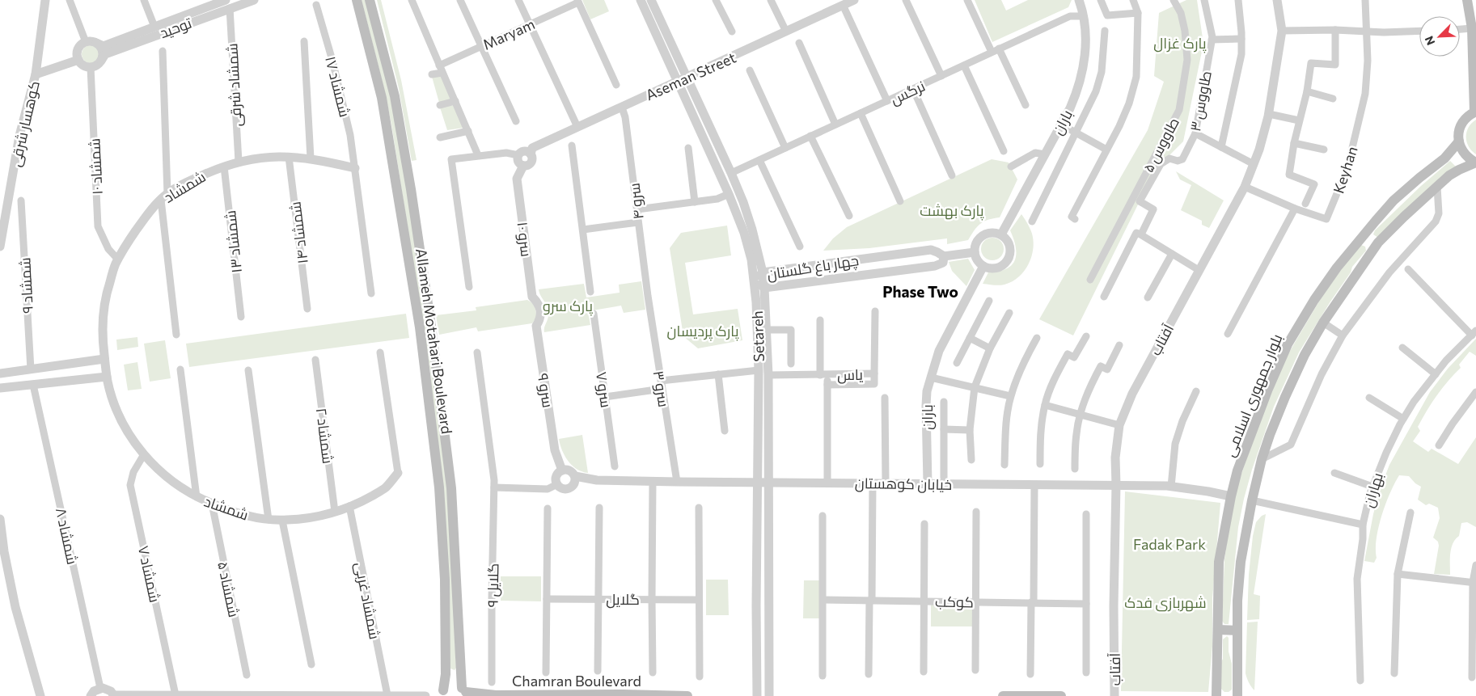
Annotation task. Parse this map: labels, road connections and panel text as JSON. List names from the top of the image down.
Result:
{
  "streets": {
    "main road": ["Allameh Motahari Boulevard", "بلوار جمهوری اسلامی", "Chamran Boulevard"],
    "street": [
      "توحید",
      "Maryam",
      "Aseman Street",
      "شمشاد شرقی",
      "شمشاد ۱۷",
      "نرگس",
      "طاووس ۳",
      "باران",
      "کوهسار شرقی",
      "طاووس ۵",
      "شمشاد ۱۰",
      "Keyhan",
      "شمشاد",
      "سرو ۴",
      "شمشاد ۱۴",
      "سرو ۱۰",
      "شمشاد ۱۳",
      "چهار باغ گلستان",
      "شمشاد ۹",
      "Setareh",
      "آفتاب",
      "یاس",
      "سرو ۳",
      "سرو ۷",
      "سرو ۹",
      "شمشاد ۲",
      "خیابان کوهستان",
      "بهاران",
      "شمشاد ۸",
      "شمشاد ۷",
      "گلایل ۹",
      "شمشاد ۵",
      "گلایل",
      "شمشاد غربی",
      "کوکب"
    ]
  },
  "crossings": [
    ["توحید", "شمشاد شرقی"],
    ["توحید", "شمشاد ۱۰"],
    ["Aseman Street", "سرو ۴"],
    ["Aseman Street", "سرو ۱۰"],
    ["Aseman Street", "Setareh"],
    ["شمشاد شرقی", "شمشاد"],
    ["شمشاد ۱۷", "شمشاد"],
    ["نرگس", "باران"],
    ["نرگس", "Setareh"],
    ["باران", "خیابان کوهستان"],
    ["شمشاد ۱۰", "شمشاد"],
    ["Keyhan", "آفتاب"],
    ["شمشاد", "شمشاد ۱۴"],
    ["شمشاد", "شمشاد ۱۳"],
    ["شمشاد", "شمشاد ۲"],
    ["شمشاد", "شمشاد ۷"],
    ["شمشاد", "شمشاد ۵"],
    ["شمشاد", "شمشاد غربی"],
    ["سرو ۴", "سرو ۳"],
    ["سرو ۱۰", "سرو ۹"],
    ["چهار باغ گلستان", "Setareh"],
    ["Setareh", "یاس"],
    ["Setareh", "خیابان کوهستان"],
    ["آفتاب", "خیابان کوهستان"],
    ["Allameh Motahari Boulevard", "Chamran Boulevard"],
    ["سرو ۳", "خیابان کوهستان"],
    ["سرو ۹", "خیابان کوهستان"],
    ["بلوار جمهوری اسلامی", "خیابان کوهستان"]
  ],
  "districts": ["Phase Two"],
  "parks": [
    "پارک غزال",
    "پارک بهشت",
    "پارک سرو",
    "پارک پردیسان",
    "Fadak Park",
    "شهربازی فدک"
  ],
  "north": "bottom left"
}
